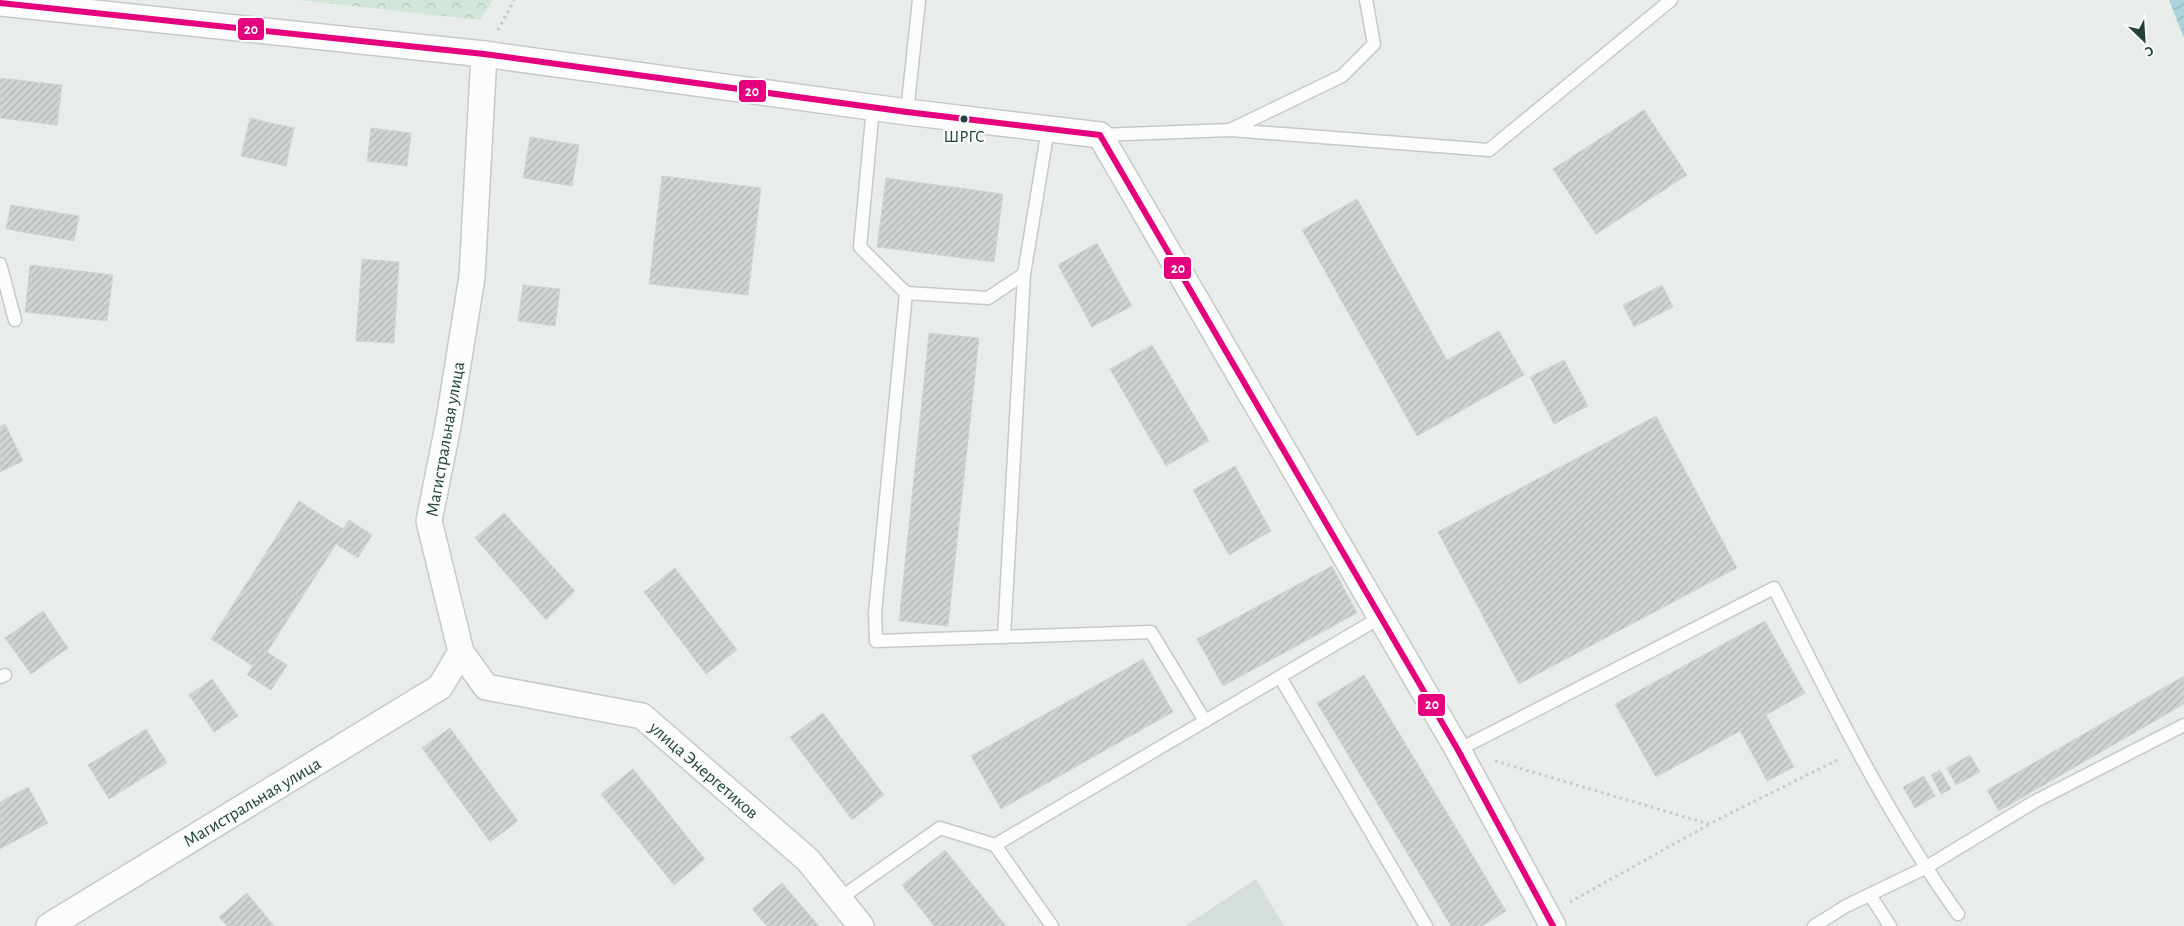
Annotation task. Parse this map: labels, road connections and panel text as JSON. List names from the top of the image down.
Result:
{
  "streets": {
    "street": ["Магистральная улица", "улица Энергетиков"]
  },
  "crossings": [
    ["Магистральная улица", "улица Энергетиков"]
  ],
  "places": ["ШРГС"],
  "lines": ["transit line 20"],
  "north": "bottom right"
}
